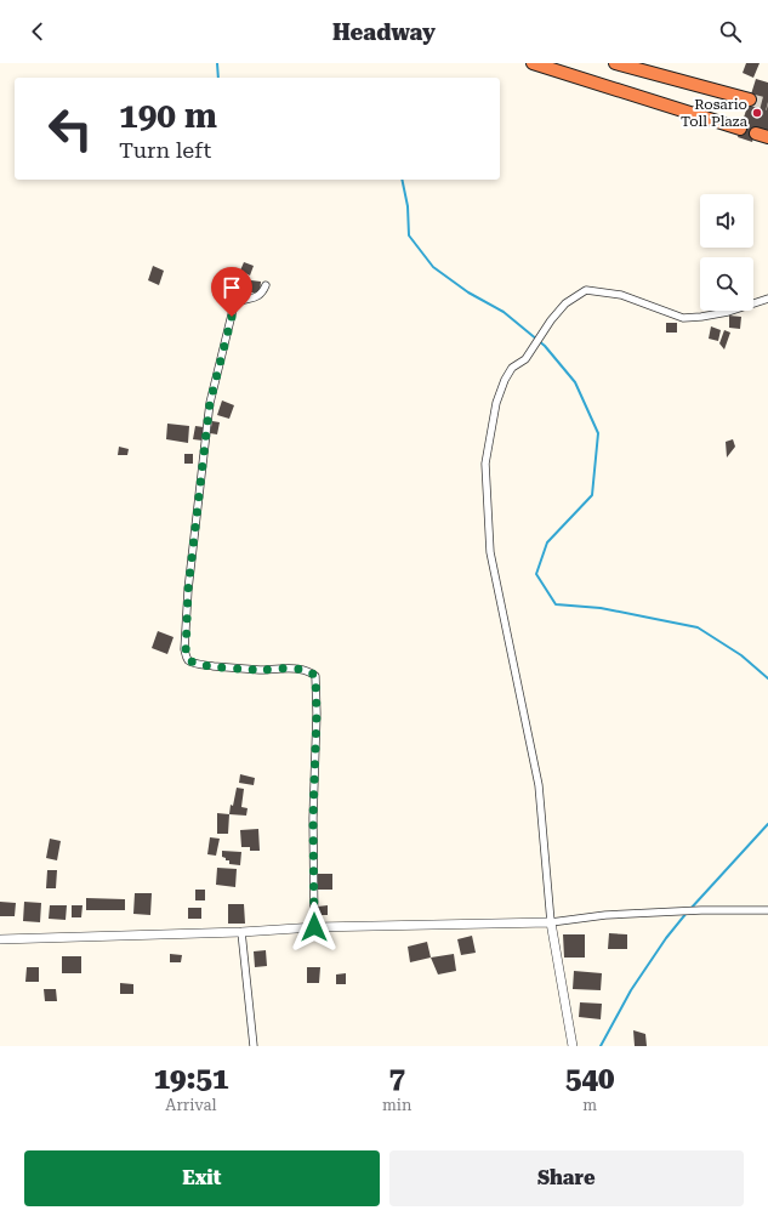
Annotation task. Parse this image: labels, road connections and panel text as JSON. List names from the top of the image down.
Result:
{
  "places": ["Rosario Toll Plaza"],
  "page": {
    "header": "Headway",
    "turn": ["190 m", "Turn left"],
    "eta": [
      "19:51",
      "Arrival",
      "7",
      "min",
      "540",
      "m"
    ],
    "buttons": ["Exit", "Share"]
  }
}
